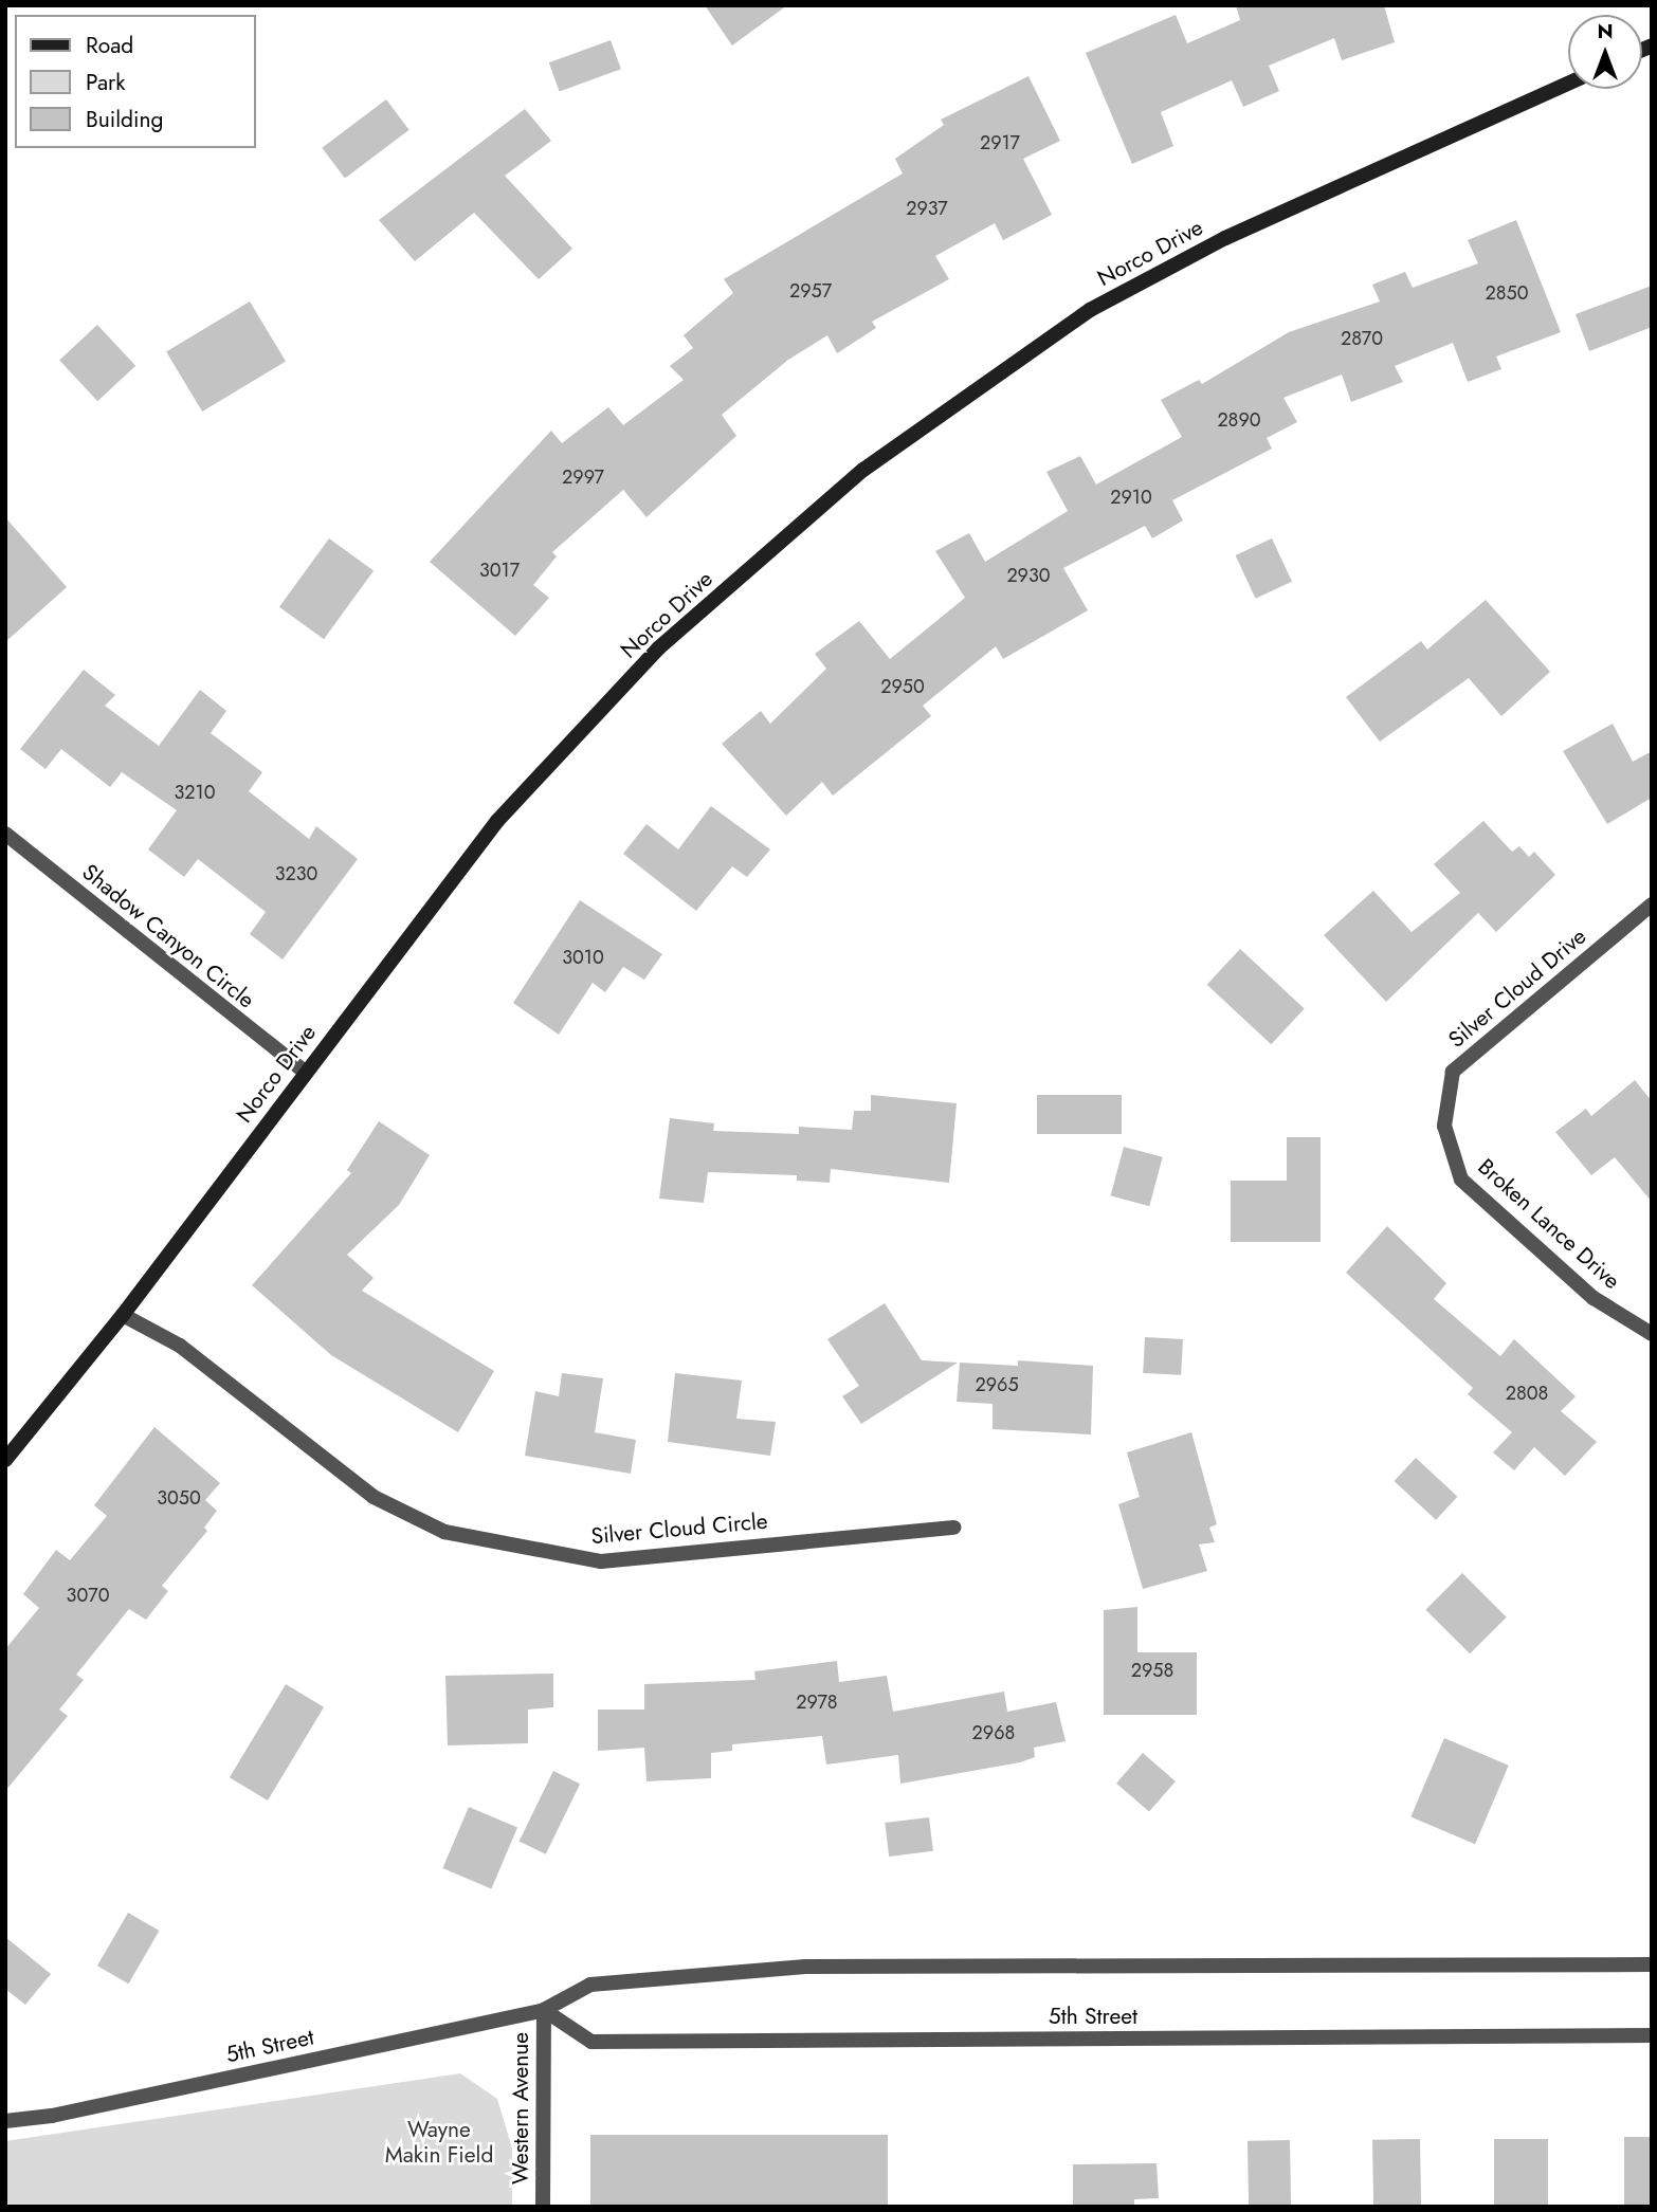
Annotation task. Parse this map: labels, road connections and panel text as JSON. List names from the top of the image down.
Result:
{
  "streets": {
    "main road": ["Norco Drive"],
    "street": [
      "Shadow Canyon Circle",
      "Silver Cloud Drive",
      "Broken Lance Drive",
      "Silver Cloud Circle",
      "5th Street",
      "Western Avenue"
    ]
  },
  "crossings": [
    ["Norco Drive", "Shadow Canyon Circle"],
    ["Norco Drive", "Silver Cloud Circle"],
    ["Silver Cloud Drive", "Broken Lance Drive"],
    ["5th Street", "Western Avenue"]
  ],
  "parks": ["Wayne Makin Field"],
  "house_numbers": [
    "2917",
    "2937",
    "2957",
    "2850",
    "2870",
    "2890",
    "2997",
    "2910",
    "3017",
    "2930",
    "2950",
    "3210",
    "3230",
    "3010",
    "2965",
    "2808",
    "3050",
    "3070",
    "2958",
    "2978",
    "2968"
  ],
  "legend": ["Road", "Park", "Building"],
  "north": "top"
}
